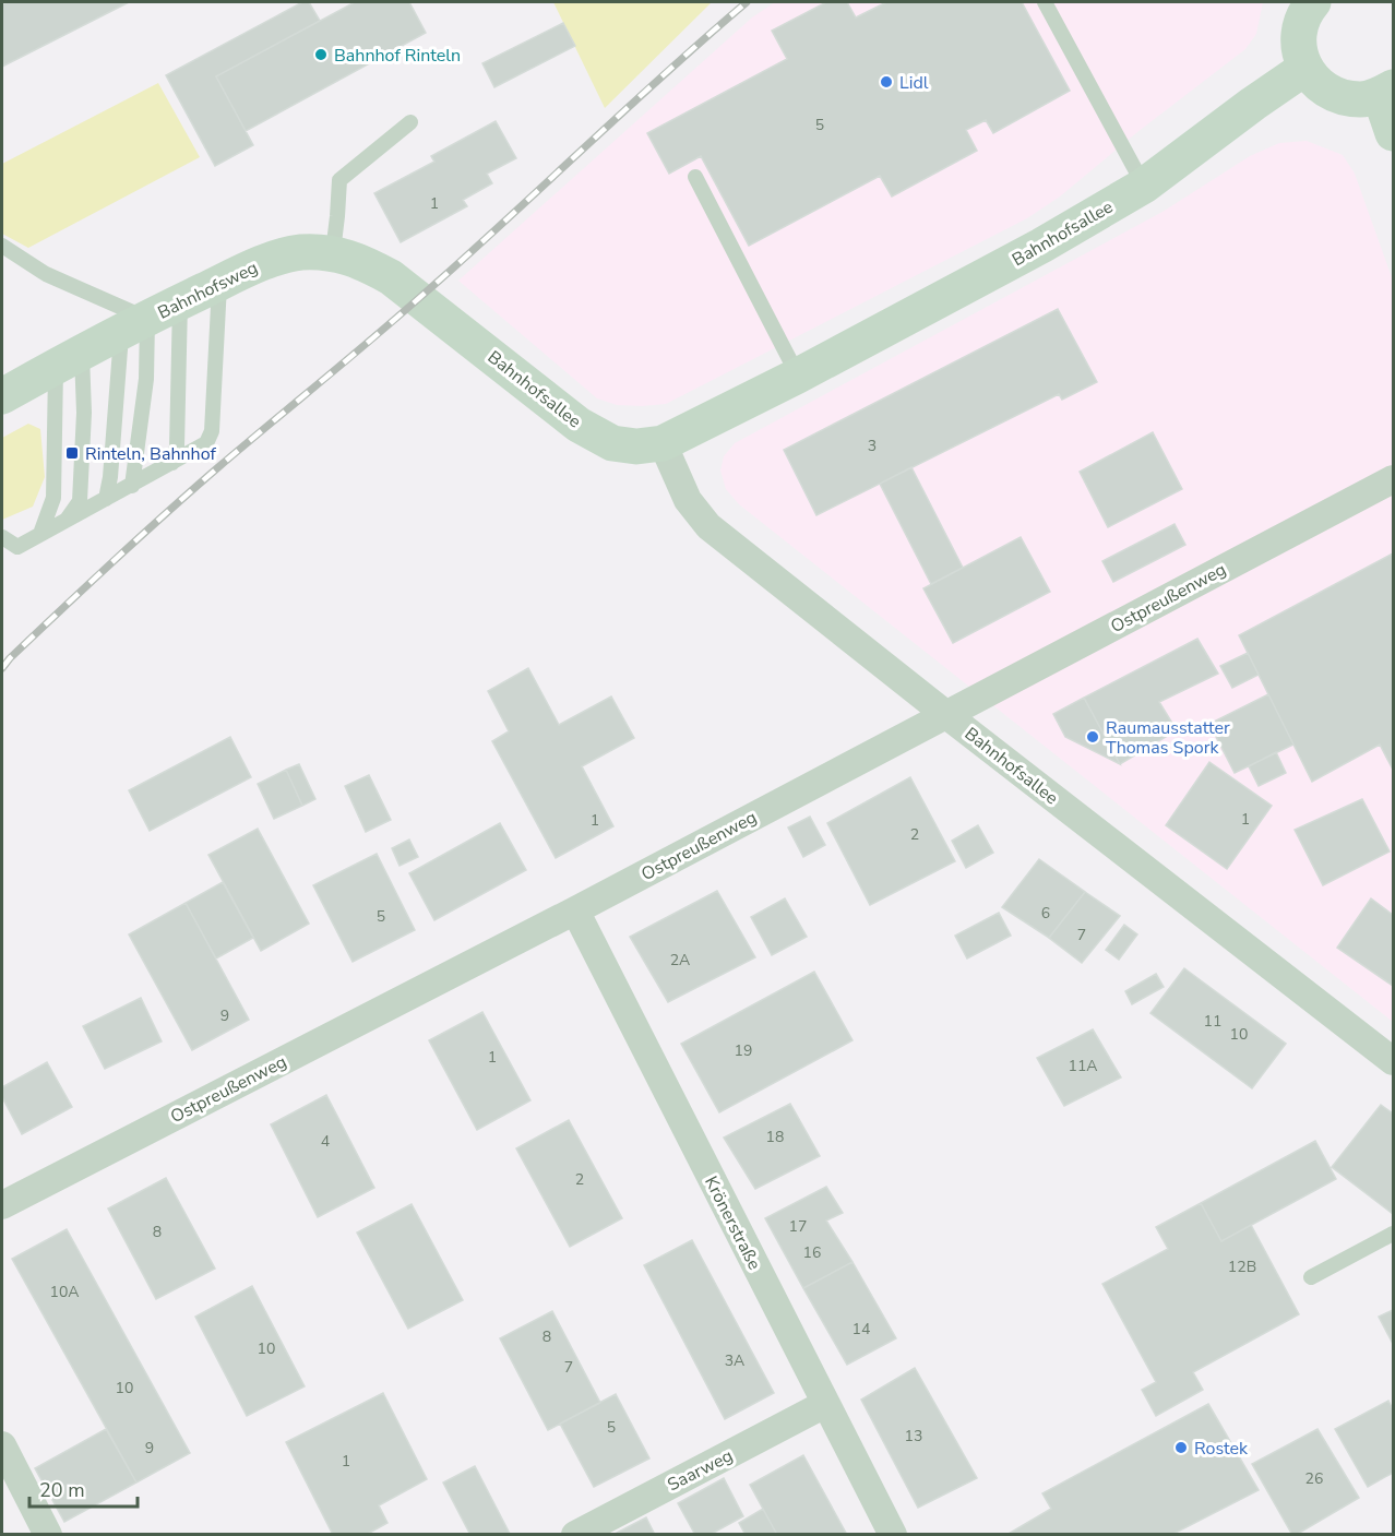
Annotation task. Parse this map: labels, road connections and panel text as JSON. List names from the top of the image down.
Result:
{
  "streets": {
    "street": [
      "Bahnhofsallee",
      "Bahnhofsweg",
      "Ostpreußenweg",
      "Krönerstraße",
      "Saarweg"
    ]
  },
  "crossings": [
    ["Bahnhofsallee", "Bahnhofsweg"],
    ["Bahnhofsallee", "Ostpreußenweg"],
    ["Ostpreußenweg", "Krönerstraße"],
    ["Krönerstraße", "Saarweg"]
  ],
  "places": {
    "other": [
      "Bahnhof Rinteln",
      "Lidl",
      "Raumausstatter Thomas Spork",
      "Rostek"
    ],
    "transit": ["Rinteln, Bahnhof"]
  },
  "house_numbers": [
    "5",
    "1",
    "3",
    "1",
    "1",
    "2",
    "6",
    "5",
    "7",
    "2A",
    "9",
    "11",
    "10",
    "19",
    "1",
    "11A",
    "18",
    "4",
    "2",
    "17",
    "8",
    "16",
    "12B",
    "10A",
    "14",
    "8",
    "10",
    "3A",
    "7",
    "10",
    "5",
    "13",
    "9",
    "1",
    "26"
  ],
  "scale_bar": "20 m"
}
